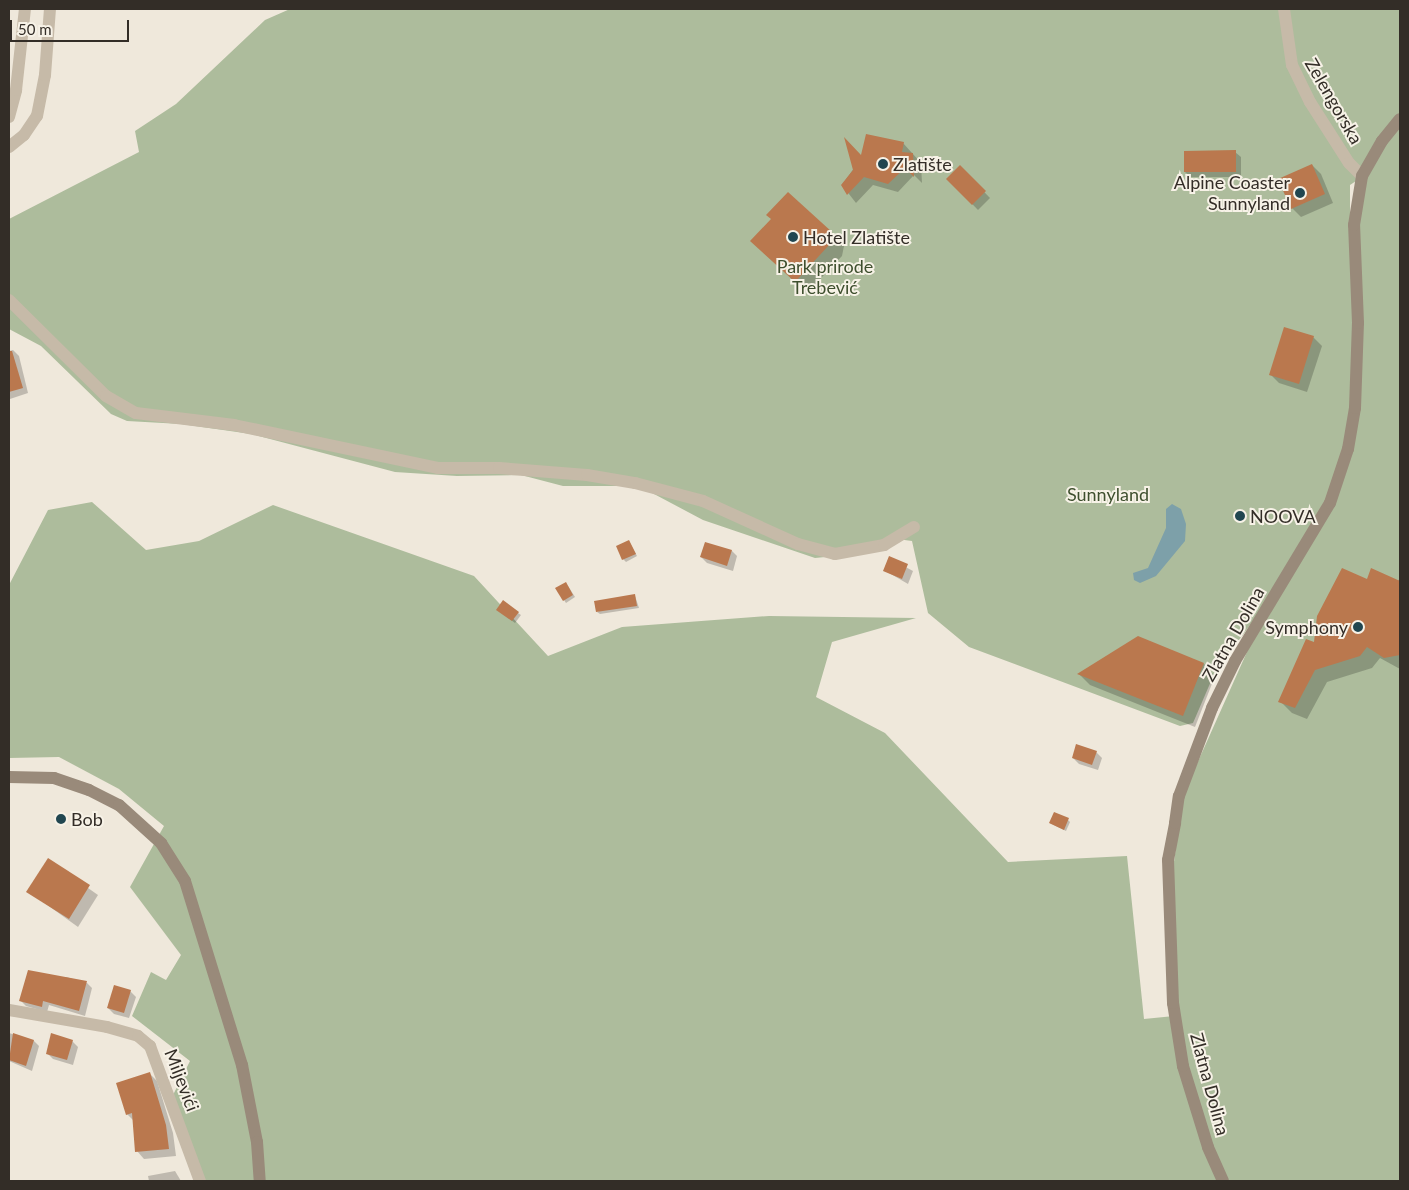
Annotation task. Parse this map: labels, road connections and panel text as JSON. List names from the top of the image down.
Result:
{
  "streets": {
    "main road": ["Zlatna Dolina"],
    "street": ["Zelengorska", "Miljevići"]
  },
  "crossings": [
    ["Zelengorska", "Zlatna Dolina"]
  ],
  "parks": ["Park prirode Trebević", "Sunnyland"],
  "places": [
    "Zlatište",
    "Alpine Coaster Sunnyland",
    "Hotel Zlatište",
    "NOOVA",
    "Symphony",
    "Bob"
  ],
  "scale_bar": "50 m"
}
